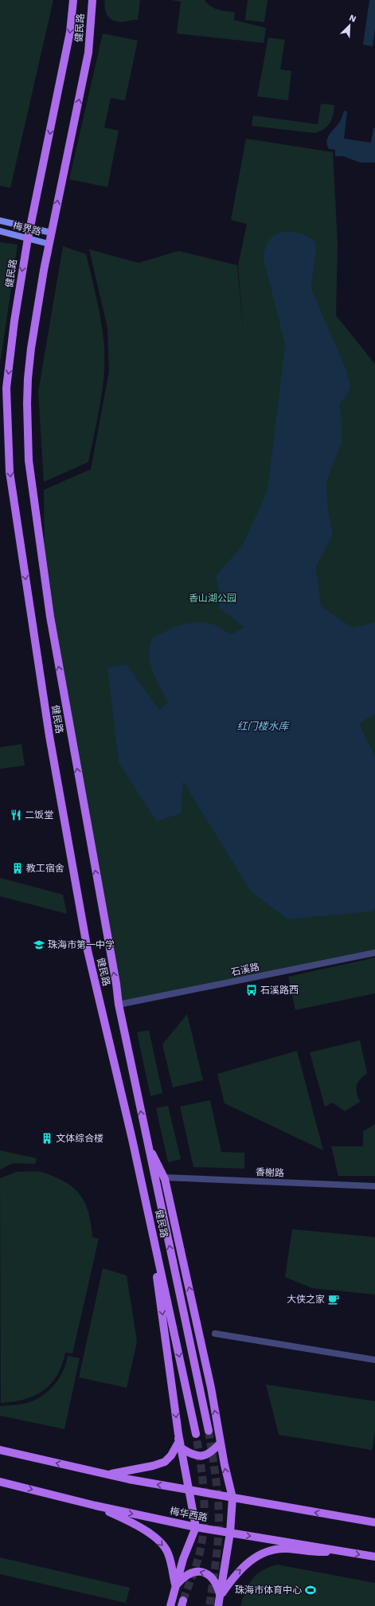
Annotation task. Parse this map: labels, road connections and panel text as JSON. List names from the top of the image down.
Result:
{
  "streets": {
    "main road": ["健民路", "梅界路", "梅华西路"],
    "street": ["石溪路", "香榭路"]
  },
  "crossings": [
    ["健民路", "梅界路"],
    ["健民路", "石溪路"]
  ],
  "water": ["红门楼水库"],
  "parks": ["香山湖公园"],
  "places": {
    "restaurant": ["二饭堂"],
    "building": ["教工宿舍", "文体综合楼"],
    "school or university": ["珠海市第一中学"],
    "bus stop": ["石溪路西"],
    "cafe": ["大侠之家"],
    "sports": ["珠海市体育中心"]
  },
  "north": "top right"
}
